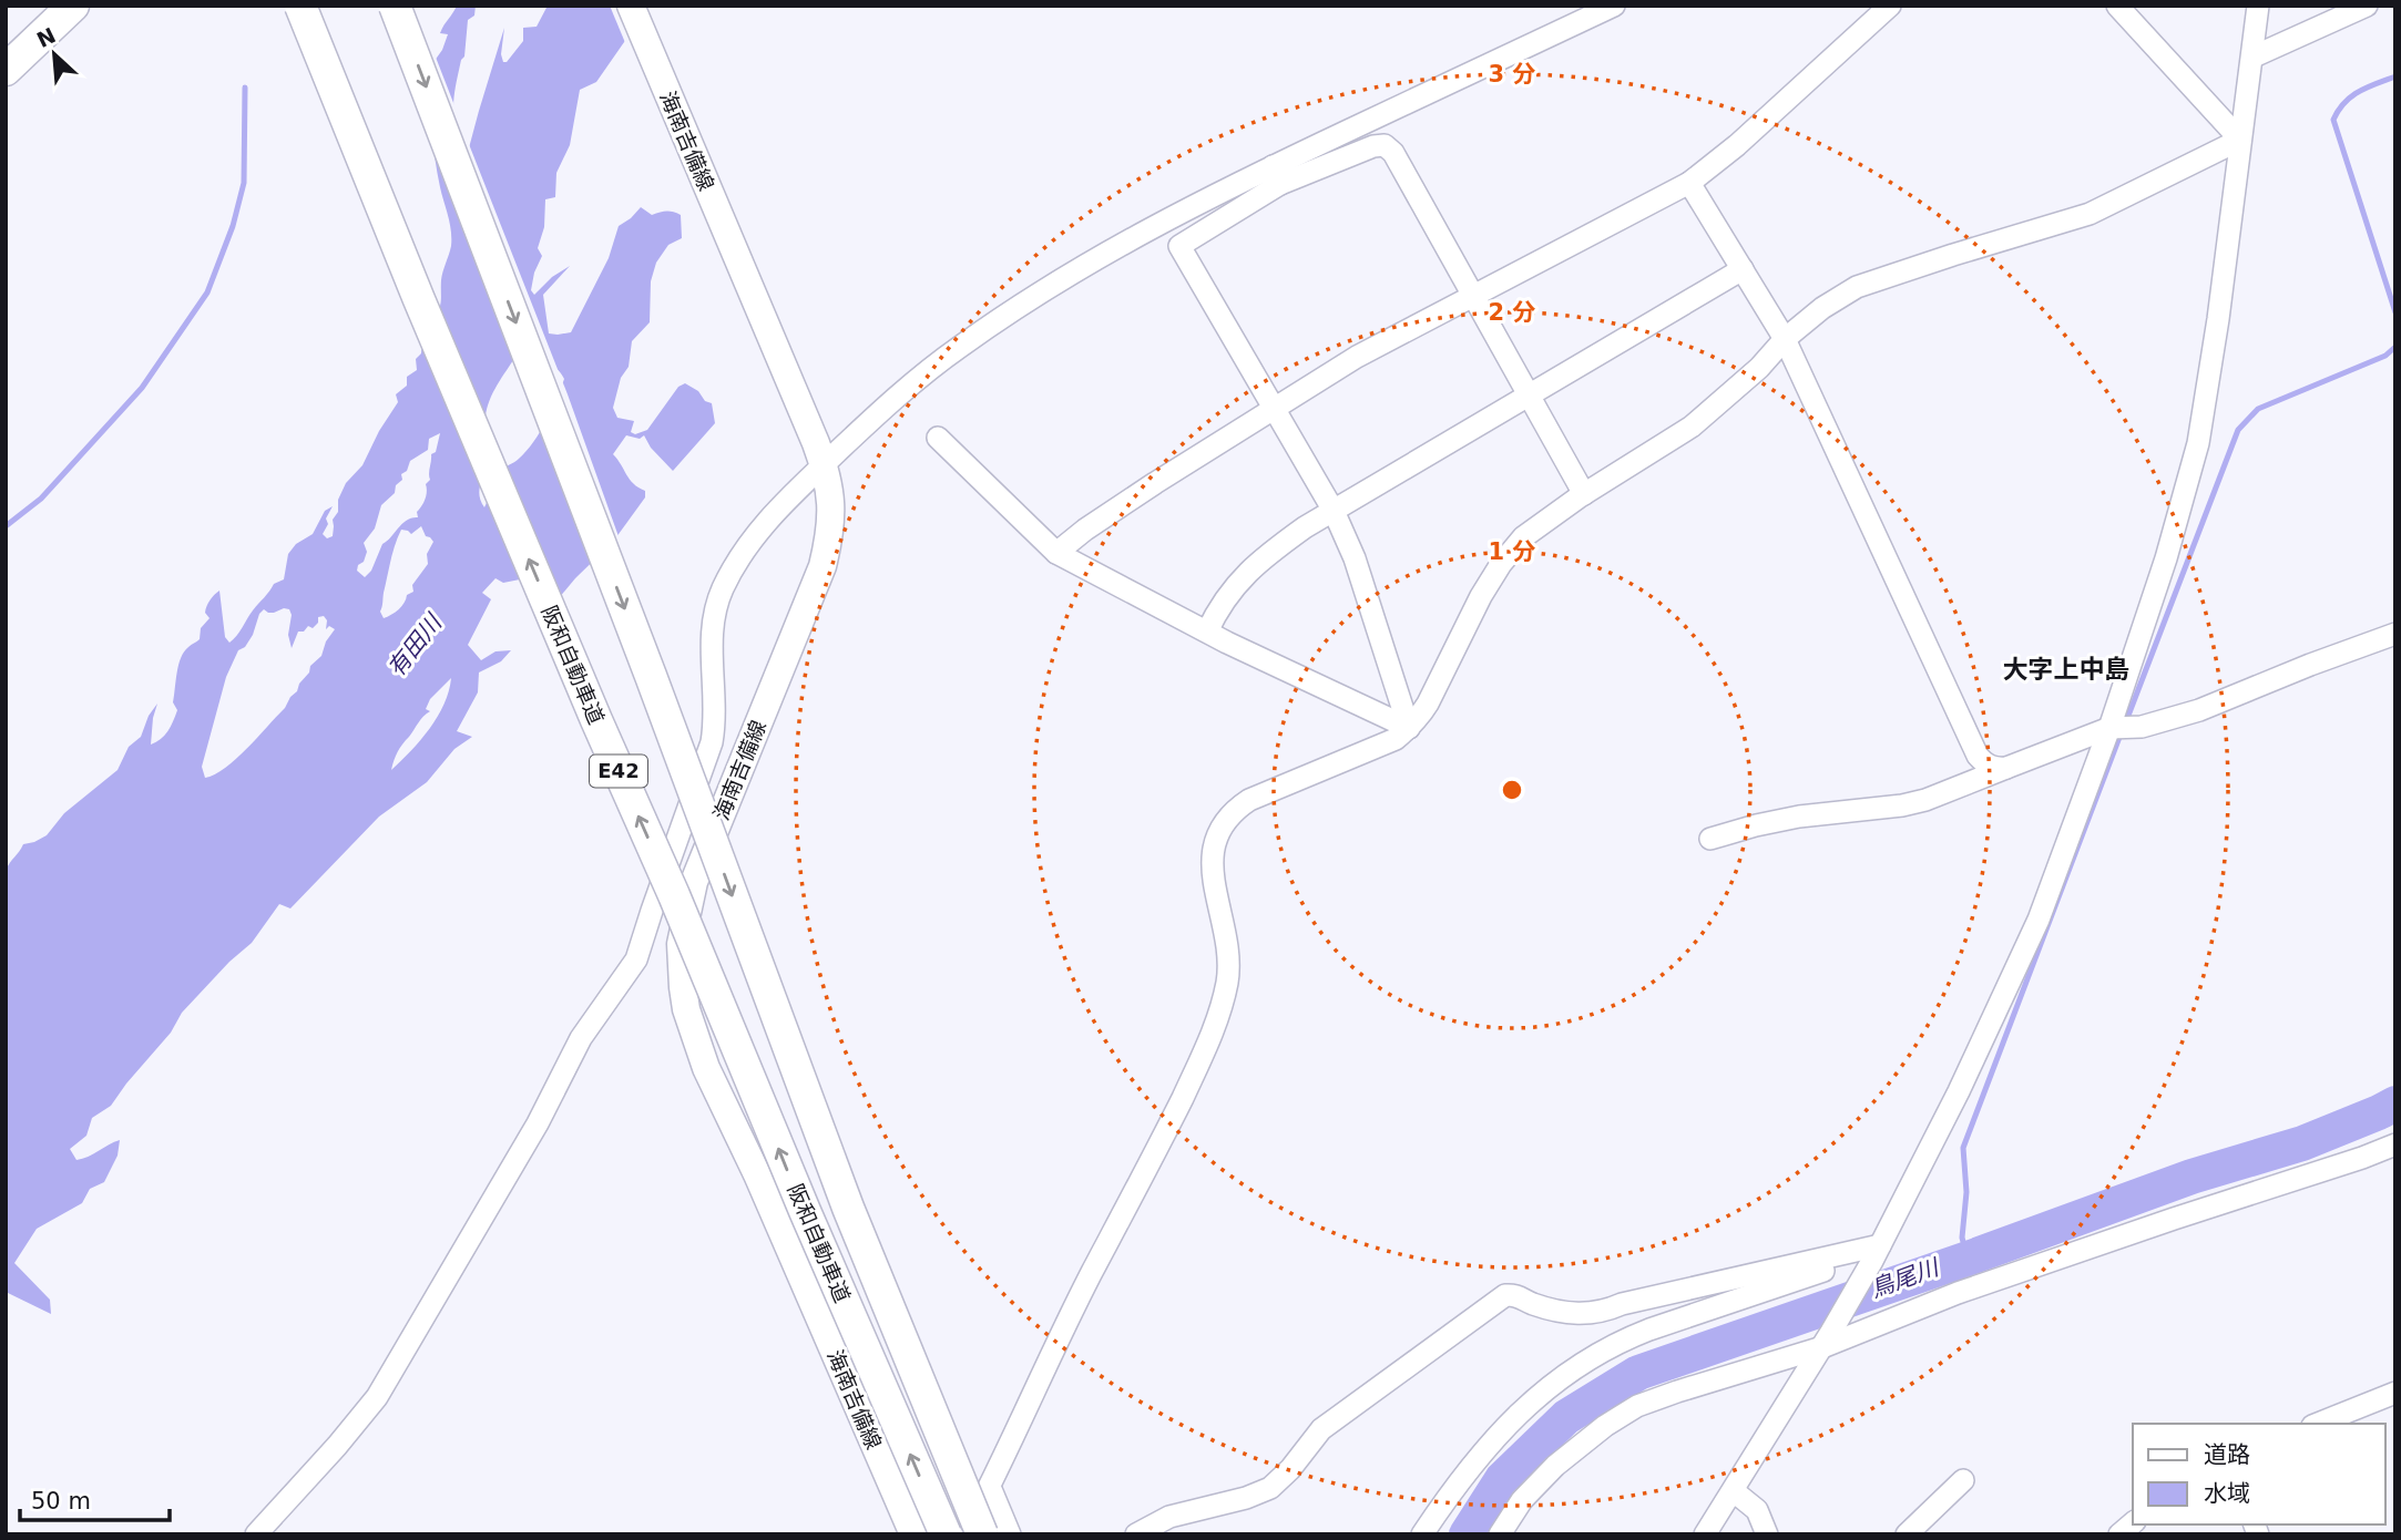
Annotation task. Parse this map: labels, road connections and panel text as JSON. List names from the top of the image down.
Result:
{
  "streets": {
    "highway": ["阪和自動車道", "E42"],
    "main road": ["海南吉備線"]
  },
  "districts": ["大字上中島"],
  "water": ["有田川", "鳥尾川"],
  "legend": ["道路", "水域"],
  "scale_bar": "50 m",
  "north": "top left",
  "rings": ["3 分", "2 分", "1 分"]
}
